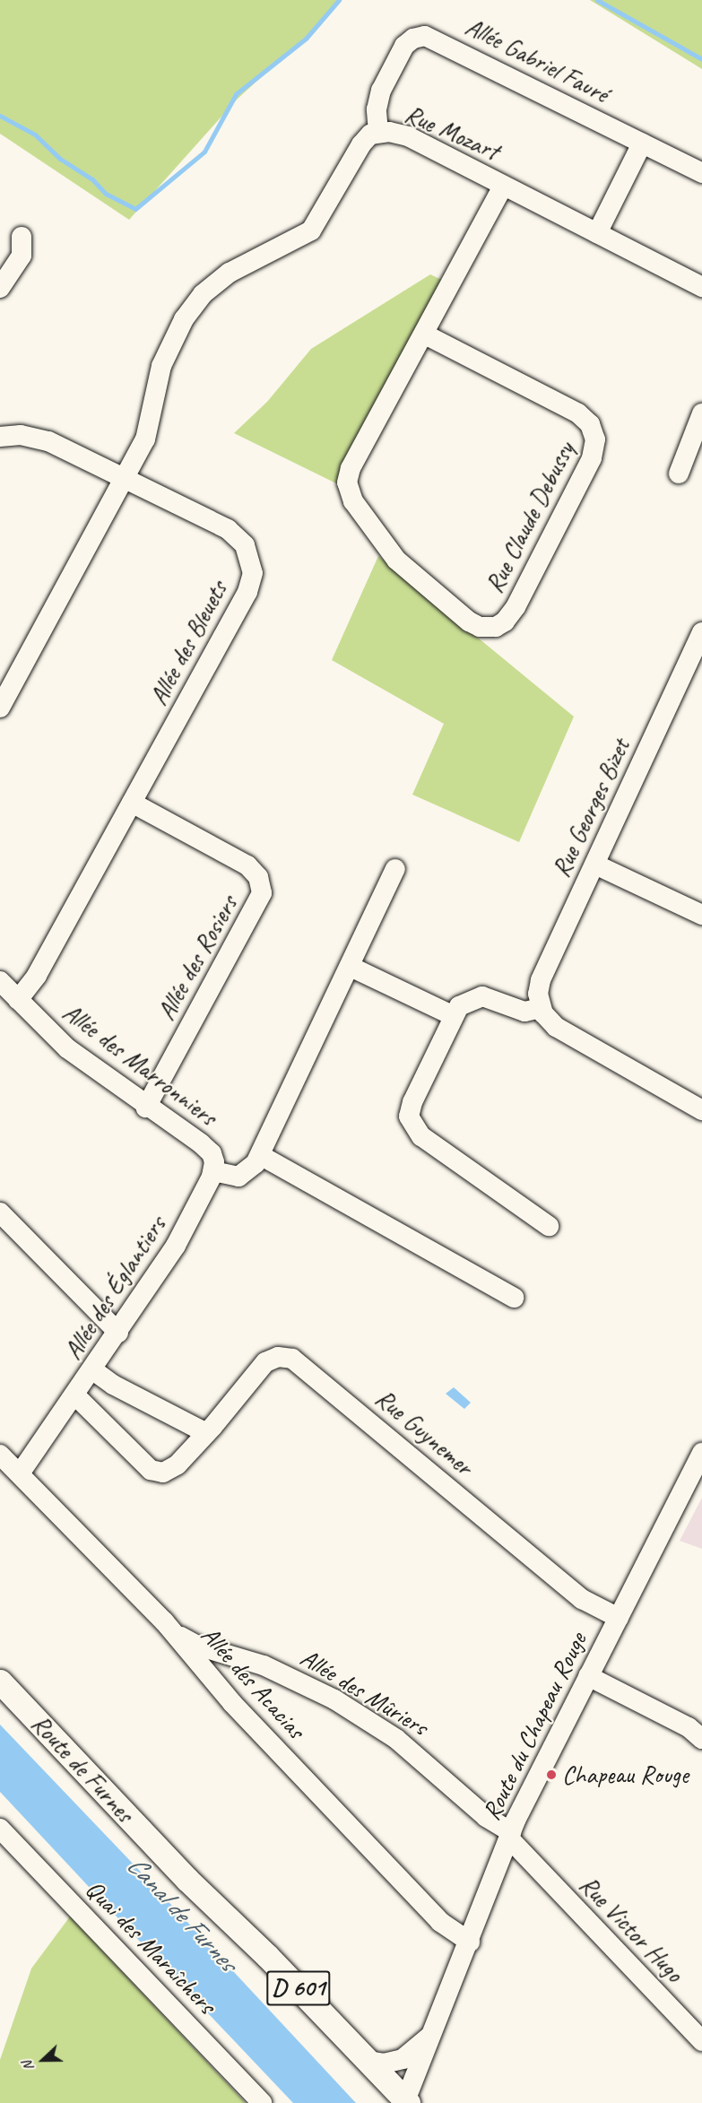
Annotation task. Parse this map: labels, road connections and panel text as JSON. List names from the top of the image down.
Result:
{
  "streets": {
    "main road": ["Route de Furnes", "D 601"],
    "street": [
      "Allée Gabriel Fauré",
      "Rue Mozart",
      "Rue Claude Debussy",
      "Allée des Bleuets",
      "Rue Georges Bizet",
      "Allée des Rosiers",
      "Allée des Marronniers",
      "Allée des Églantiers",
      "Rue Guynemer",
      "Allée des Acacias",
      "Allée des Mûriers",
      "Route du Chapeau Rouge",
      "Rue Victor Hugo",
      "Quai des Maraîchers"
    ]
  },
  "crossings": [
    ["Allée Gabriel Fauré", "Rue Mozart"],
    ["Rue Mozart", "Rue Claude Debussy"],
    ["Rue Mozart", "Allée des Bleuets"],
    ["Allée des Bleuets", "Allée des Rosiers"],
    ["Allée des Bleuets", "Allée des Marronniers"],
    ["Allée des Rosiers", "Allée des Marronniers"],
    ["Allée des Marronniers", "Allée des Églantiers"],
    ["Allée des Églantiers", "Rue Guynemer"],
    ["Allée des Églantiers", "Allée des Acacias"],
    ["Rue Guynemer", "Route du Chapeau Rouge"],
    ["Allée des Acacias", "Allée des Mûriers"],
    ["Allée des Acacias", "Route du Chapeau Rouge"],
    ["Allée des Mûriers", "Route du Chapeau Rouge"],
    ["Allée des Mûriers", "Rue Victor Hugo"],
    ["Route du Chapeau Rouge", "Route de Furnes"],
    ["Route du Chapeau Rouge", "Rue Victor Hugo"]
  ],
  "water": ["Canal de Furnes"],
  "places": ["Chapeau Rouge"],
  "north": "left"
}
